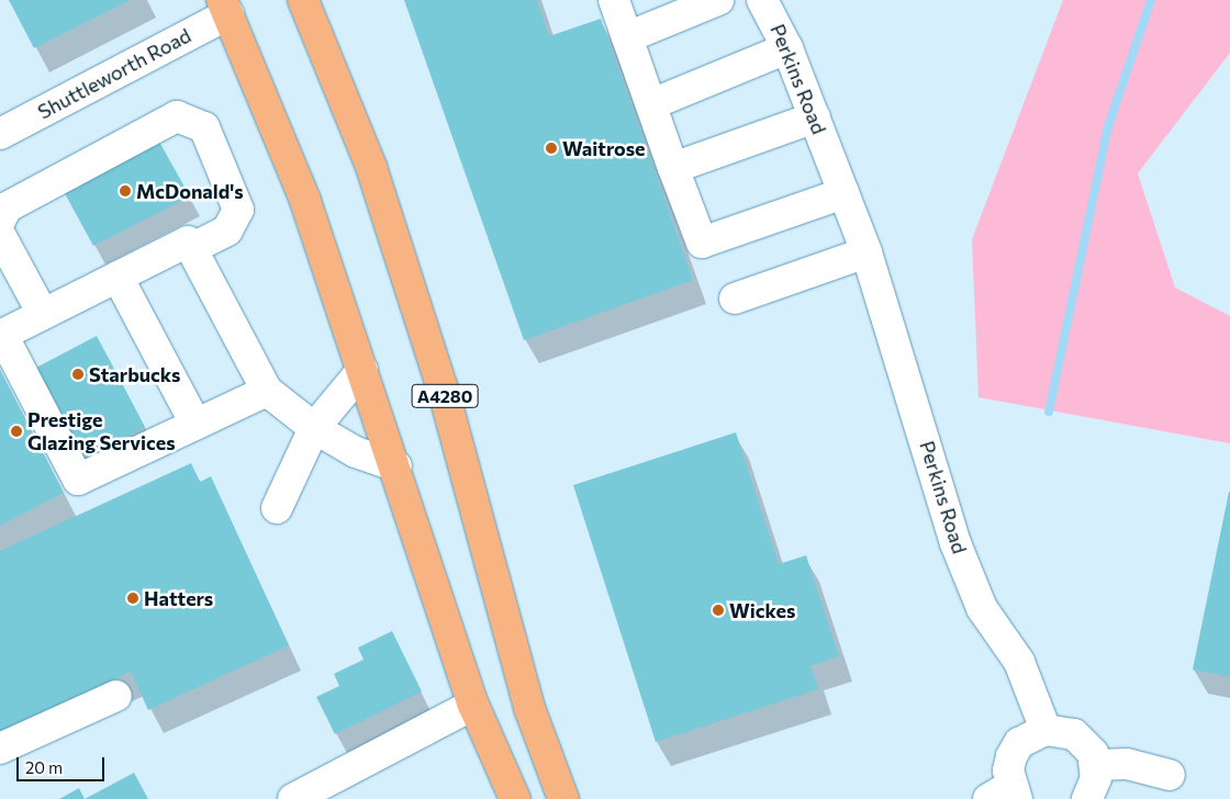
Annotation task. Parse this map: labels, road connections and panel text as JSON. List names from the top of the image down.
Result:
{
  "streets": {
    "main road": ["A4280"],
    "street": ["Shuttleworth Road", "Perkins Road"]
  },
  "places": [
    "Waitrose",
    "McDonald's",
    "Starbucks",
    "Prestige Glazing Services",
    "Hatters",
    "Wickes"
  ],
  "scale_bar": "20 m"
}
